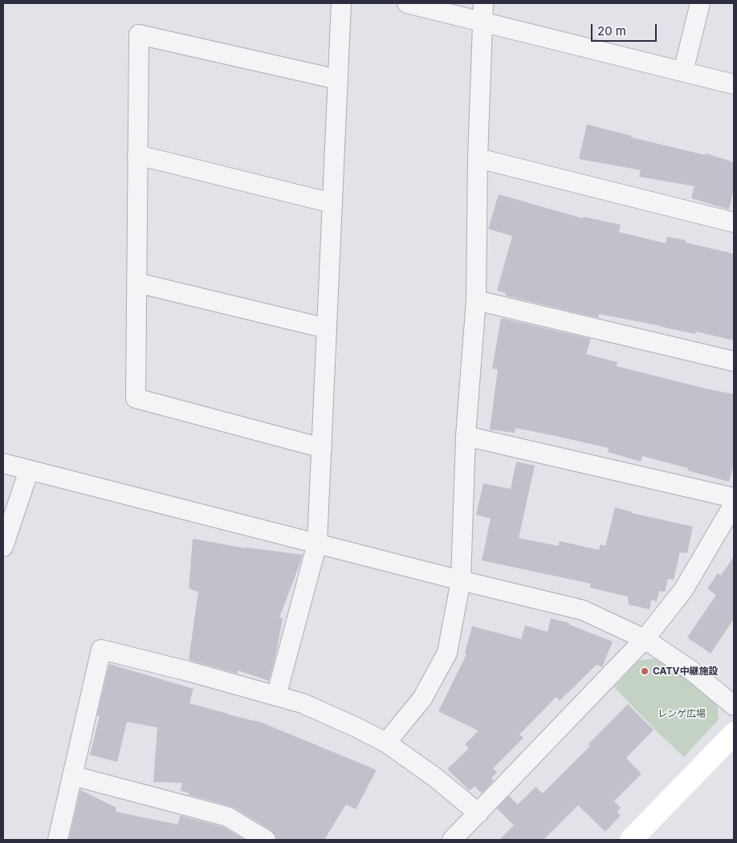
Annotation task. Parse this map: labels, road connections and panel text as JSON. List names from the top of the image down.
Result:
{
  "parks": ["レンゲ広場"],
  "places": ["CATV中継施設"],
  "scale_bar": "20 m"
}
